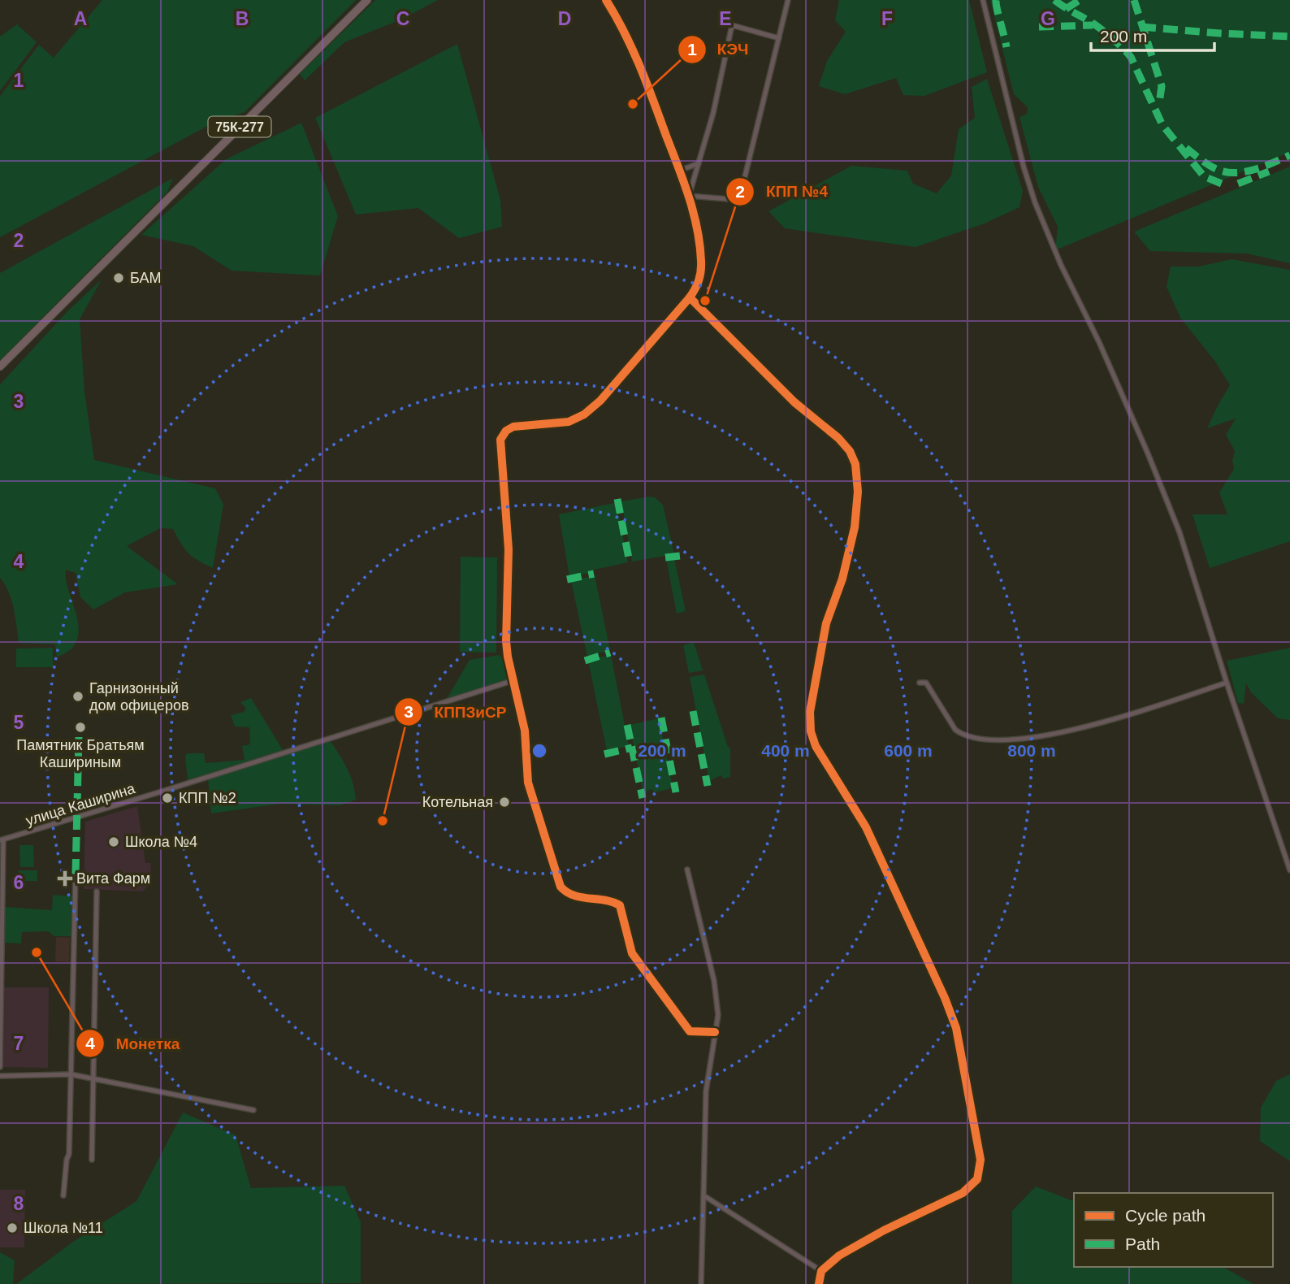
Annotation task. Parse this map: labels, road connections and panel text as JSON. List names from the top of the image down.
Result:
{
  "streets": {
    "main road": ["75К-277"],
    "street": ["улица Каширина"]
  },
  "places": {
    "other": [
      "КЭЧ",
      "БАМ",
      "КПП №4",
      "Гарнизонный дом офицеров",
      "Памятник Братьям Кашириным",
      "КПП №2",
      "Котельная",
      "КППЗиСР",
      "Школа №4",
      "Монетка",
      "Школа №11"
    ],
    "health": ["Вита Фарм"]
  },
  "legend": ["Cycle path", "Path"],
  "scale_bar": "200 m",
  "grid": {
    "columns": [
      "A",
      "B",
      "C",
      "D",
      "E",
      "F",
      "G"
    ],
    "rows": [
      "1",
      "2",
      "3",
      "4",
      "5",
      "6",
      "7",
      "8"
    ]
  },
  "rings": [
    "200 m",
    "400 m",
    "600 m",
    "800 m"
  ]
}
